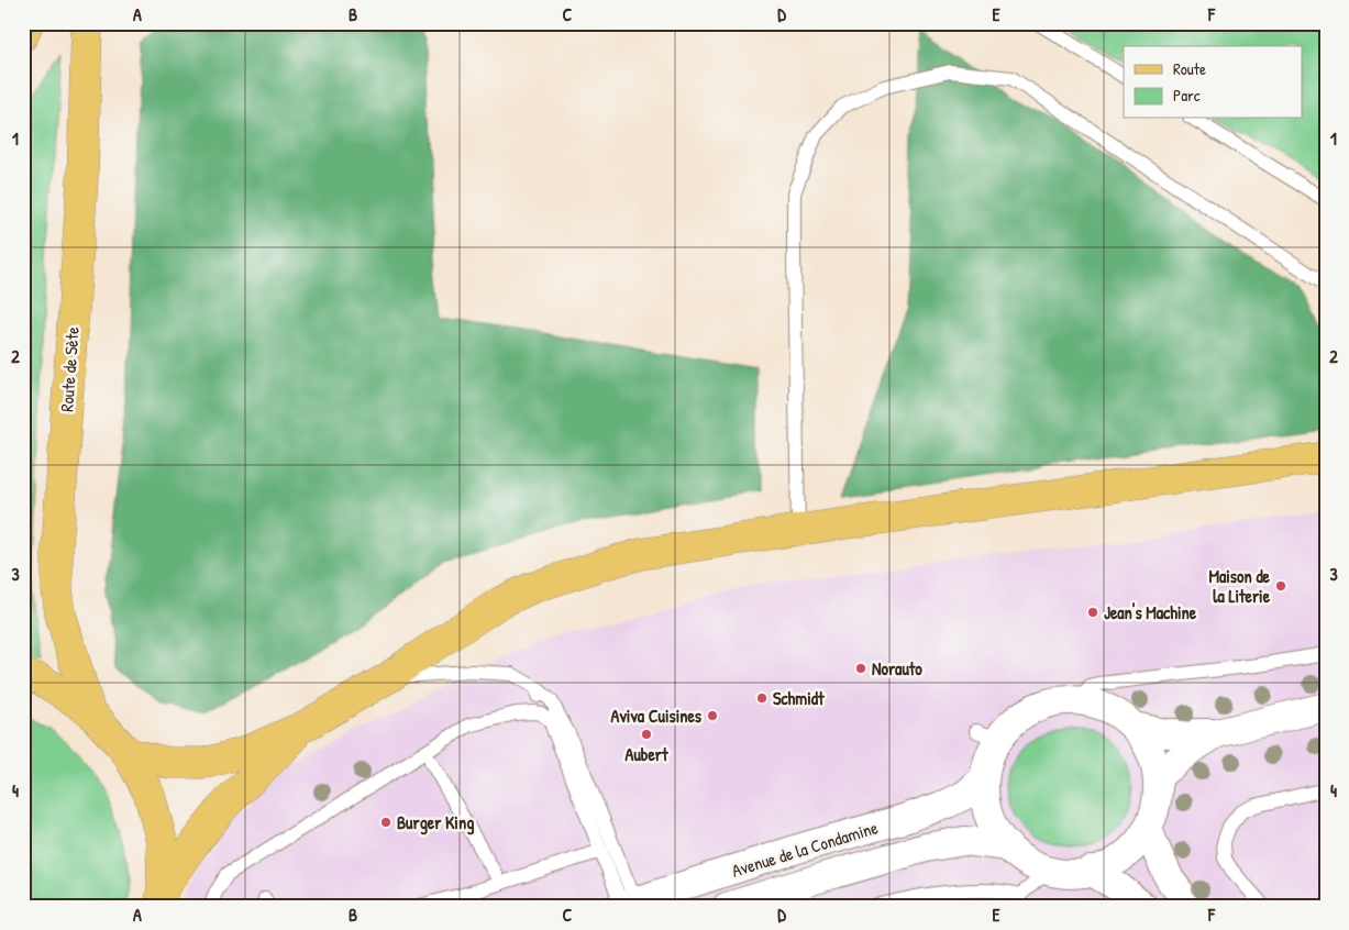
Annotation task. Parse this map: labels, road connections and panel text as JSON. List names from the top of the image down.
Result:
{
  "streets": {
    "main road": ["Route de Sète"],
    "street": ["Avenue de la Condamine"]
  },
  "places": [
    "Maison de la Literie",
    "Jean's Machine",
    "Norauto",
    "Schmidt",
    "Aviva Cuisines",
    "Aubert",
    "Burger King"
  ],
  "legend": ["Route", "Parc"],
  "grid": {
    "columns": [
      "A",
      "B",
      "C",
      "D",
      "E",
      "F"
    ],
    "rows": [
      "1",
      "2",
      "3",
      "4"
    ]
  }
}
